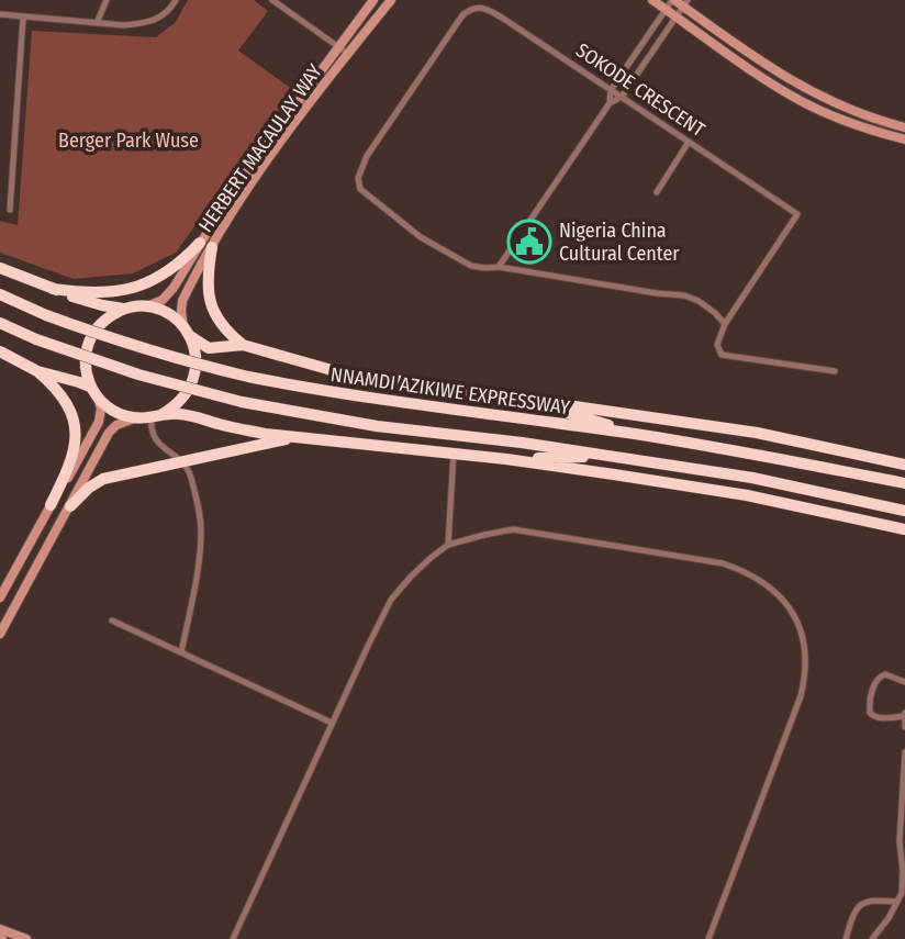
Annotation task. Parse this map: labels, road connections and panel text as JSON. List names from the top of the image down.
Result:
{
  "streets": {
    "highway": ["NNAMDI AZIKIWE EXPRESSWAY"],
    "main road": ["HERBERT MACAULAY WAY"],
    "street": ["SOKODE CRESCENT"]
  },
  "crossings": [
    ["HERBERT MACAULAY WAY", "NNAMDI AZIKIWE EXPRESSWAY"]
  ],
  "parks": ["Berger Park Wuse"],
  "places": {
    "public building": ["Nigeria China Cultural Center"]
  }
}
